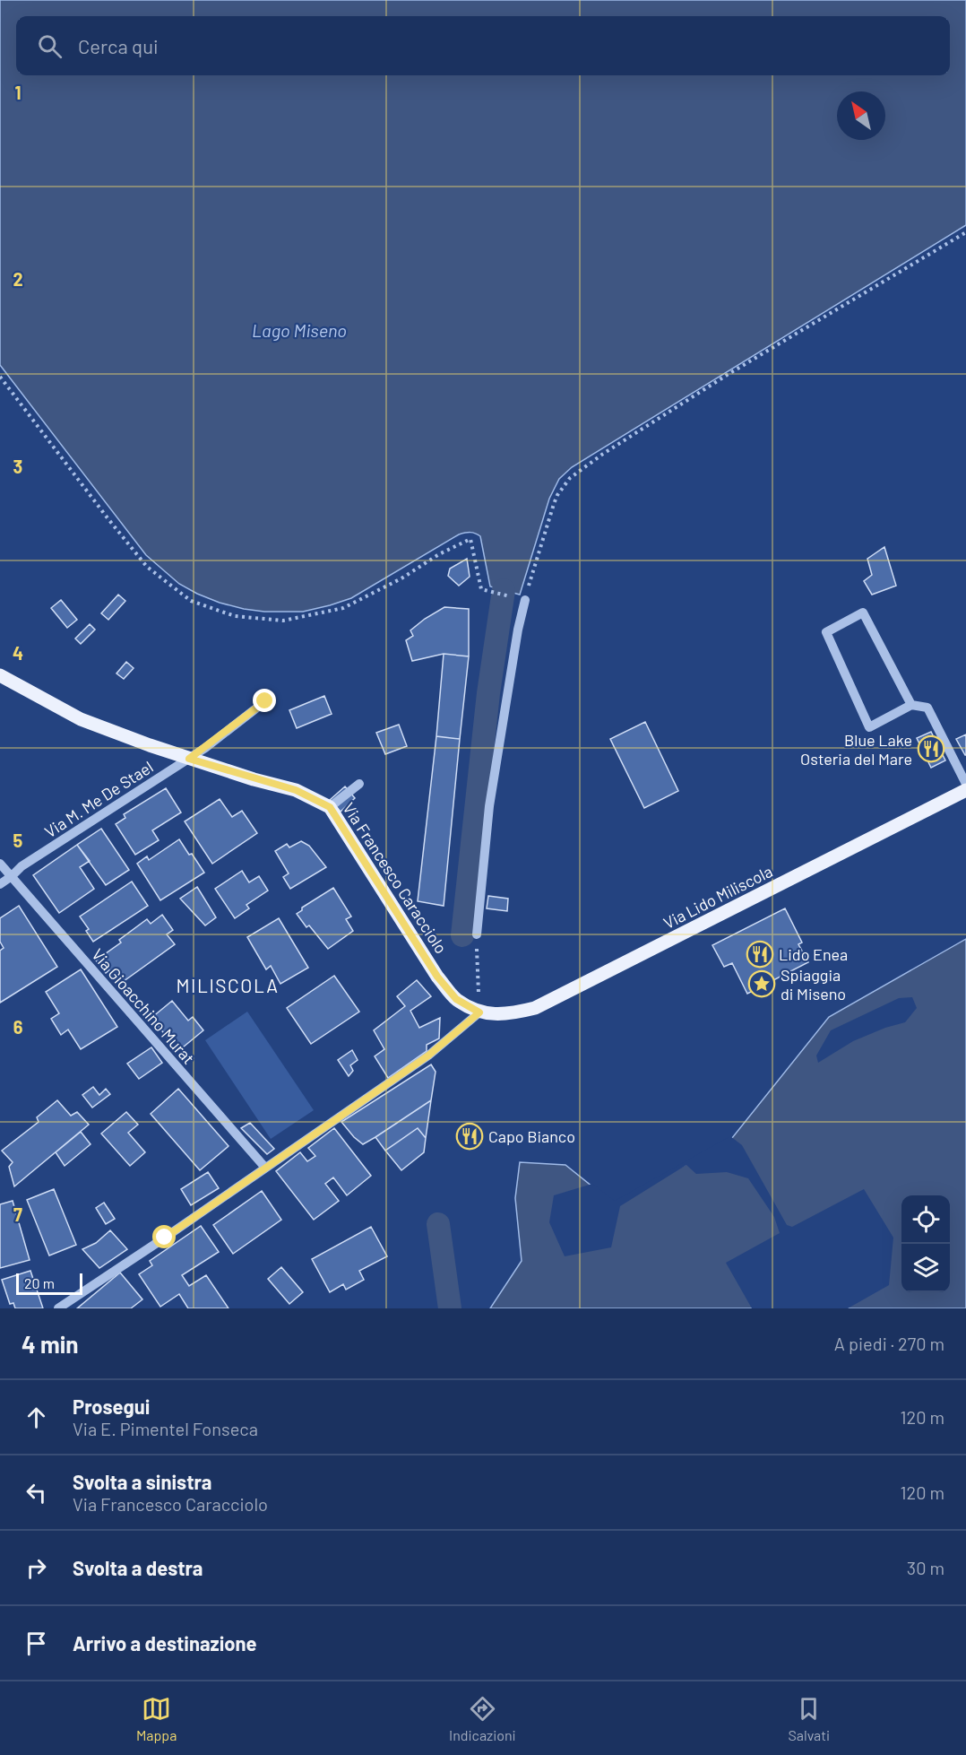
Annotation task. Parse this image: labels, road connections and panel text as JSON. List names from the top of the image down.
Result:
{
  "streets": {
    "main road": ["Via Francesco Caracciolo", "Via Lido Miliscola"],
    "street": ["Via M. Me De Stael", "Via Gioacchino Murat"]
  },
  "crossings": [
    ["Via M. Me De Stael", "Via Francesco Caracciolo"],
    ["Via M. Me De Stael", "Via Gioacchino Murat"],
    ["Via Francesco Caracciolo", "Via Lido Miliscola"]
  ],
  "districts": ["MILISCOLA"],
  "water": ["Lago Miseno"],
  "places": {
    "restaurant": ["Blue Lake Osteria del Mare", "Lido Enea", "Capo Bianco"],
    "place": ["Spiaggia di Miseno"]
  },
  "scale_bar": "20 m",
  "north": "top left",
  "page": {
    "search": "Cerca qui",
    "scale": "20 m",
    "heading": ["4 min", "A piedi · 270 m"],
    "list": [
      ["Prosegui", "Via E. Pimentel Fonseca", "120 m"],
      ["Svolta a sinistra", "Via Francesco Caracciolo", "120 m"],
      ["Svolta a destra", "30 m"],
      "Arrivo a destinazione"
    ],
    "nav": ["Mappa", "Indicazioni", "Salvati"]
  },
  "grid": {
    "rows": [
      "1",
      "2",
      "3",
      "4",
      "5",
      "6",
      "7"
    ]
  }
}
